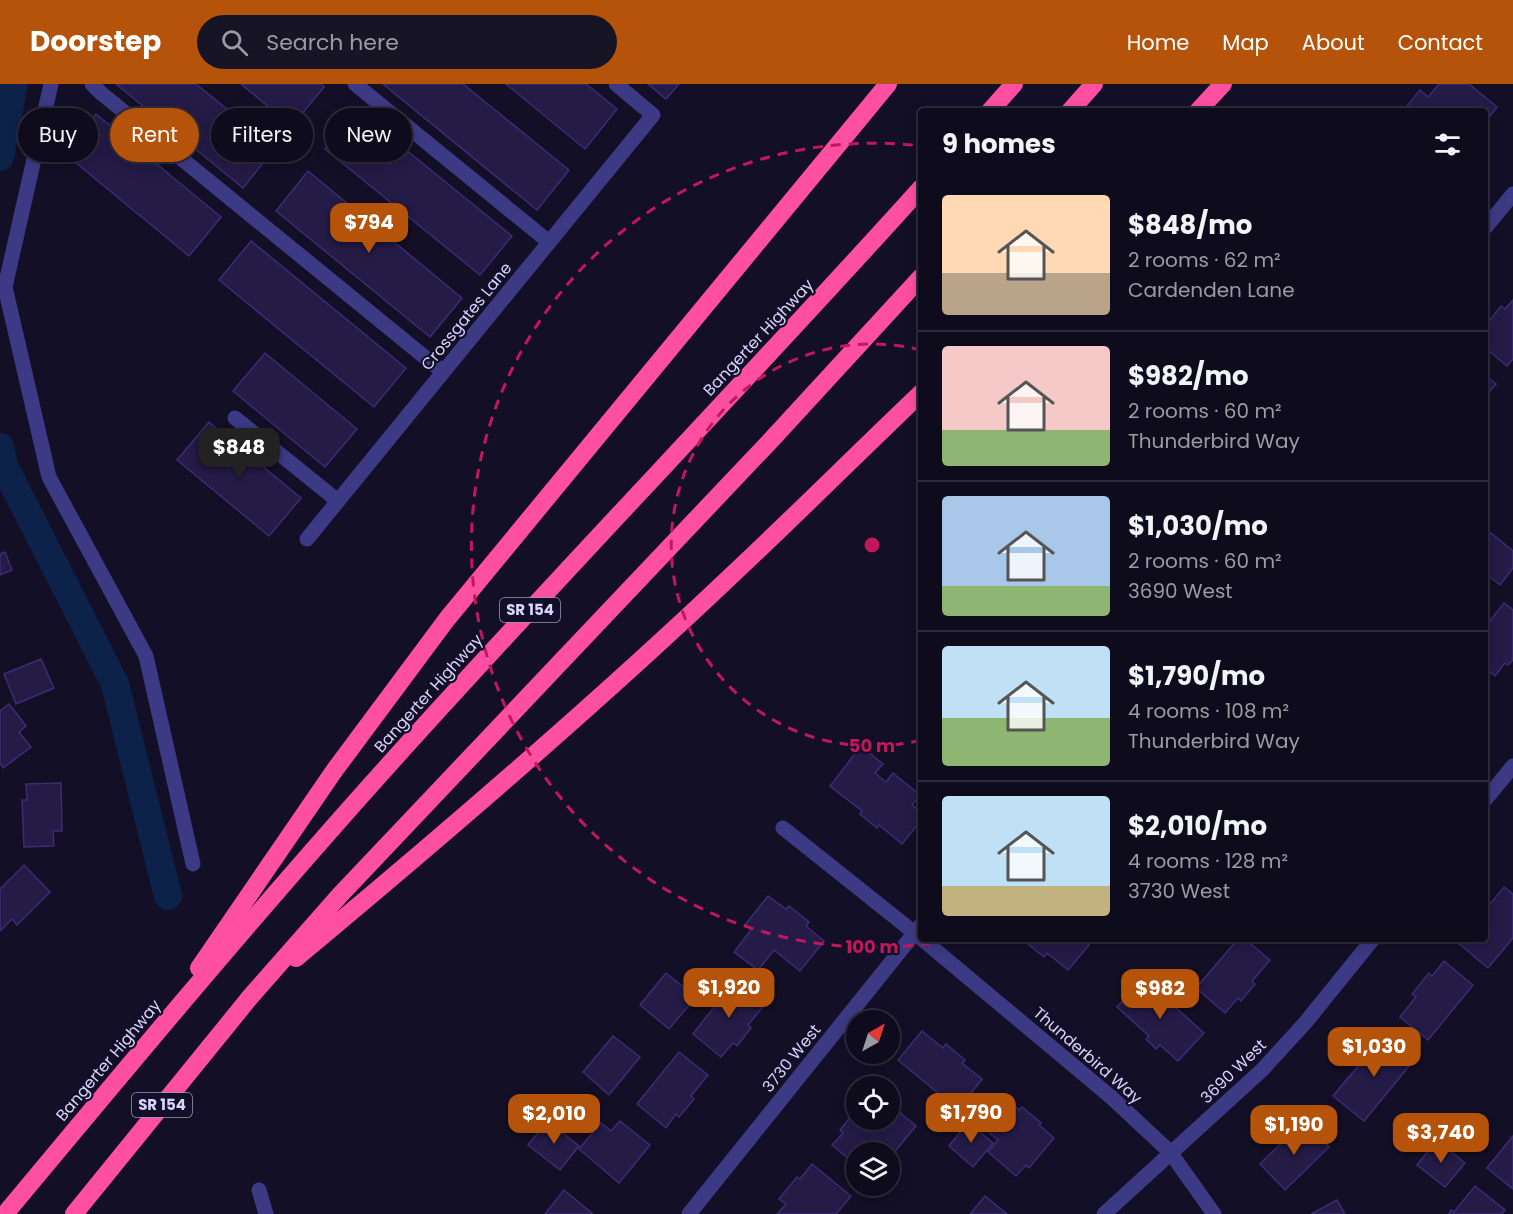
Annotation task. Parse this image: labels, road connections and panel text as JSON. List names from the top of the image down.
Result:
{
  "streets": {
    "highway": ["Bangerter Highway", "SR 154"],
    "street": [
      "Crossgates Lane",
      "Thunderbird Way",
      "3730 West",
      "3690 West"
    ]
  },
  "crossings": [
    ["Thunderbird Way", "3690 West"]
  ],
  "north": "top right",
  "page": {
    "header": "Doorstep",
    "search": "Search here",
    "nav": [
      "Home",
      "Map",
      "About",
      "Contact"
    ],
    "chip": [
      "Buy",
      "Rent",
      "Filters",
      "New"
    ],
    "heading": "9 homes",
    "list": [
      {
        "name": "$848/mo",
        "note": "2 rooms · 62 m² · Cardenden Lane"
      },
      {
        "name": "$982/mo",
        "note": "2 rooms · 60 m² · Thunderbird Way"
      },
      {
        "name": "$1,030/mo",
        "note": "2 rooms · 60 m² · 3690 West"
      },
      {
        "name": "$1,790/mo",
        "note": "4 rooms · 108 m² · Thunderbird Way"
      },
      {
        "name": "$2,010/mo",
        "note": "4 rooms · 128 m² · 3730 West"
      }
    ],
    "price": [
      "$794",
      "$848",
      "$1,920",
      "$982",
      "$1,030",
      "$1,790",
      "$2,010",
      "$1,190",
      "$3,740"
    ]
  },
  "rings": ["50 m", "100 m"]
}
